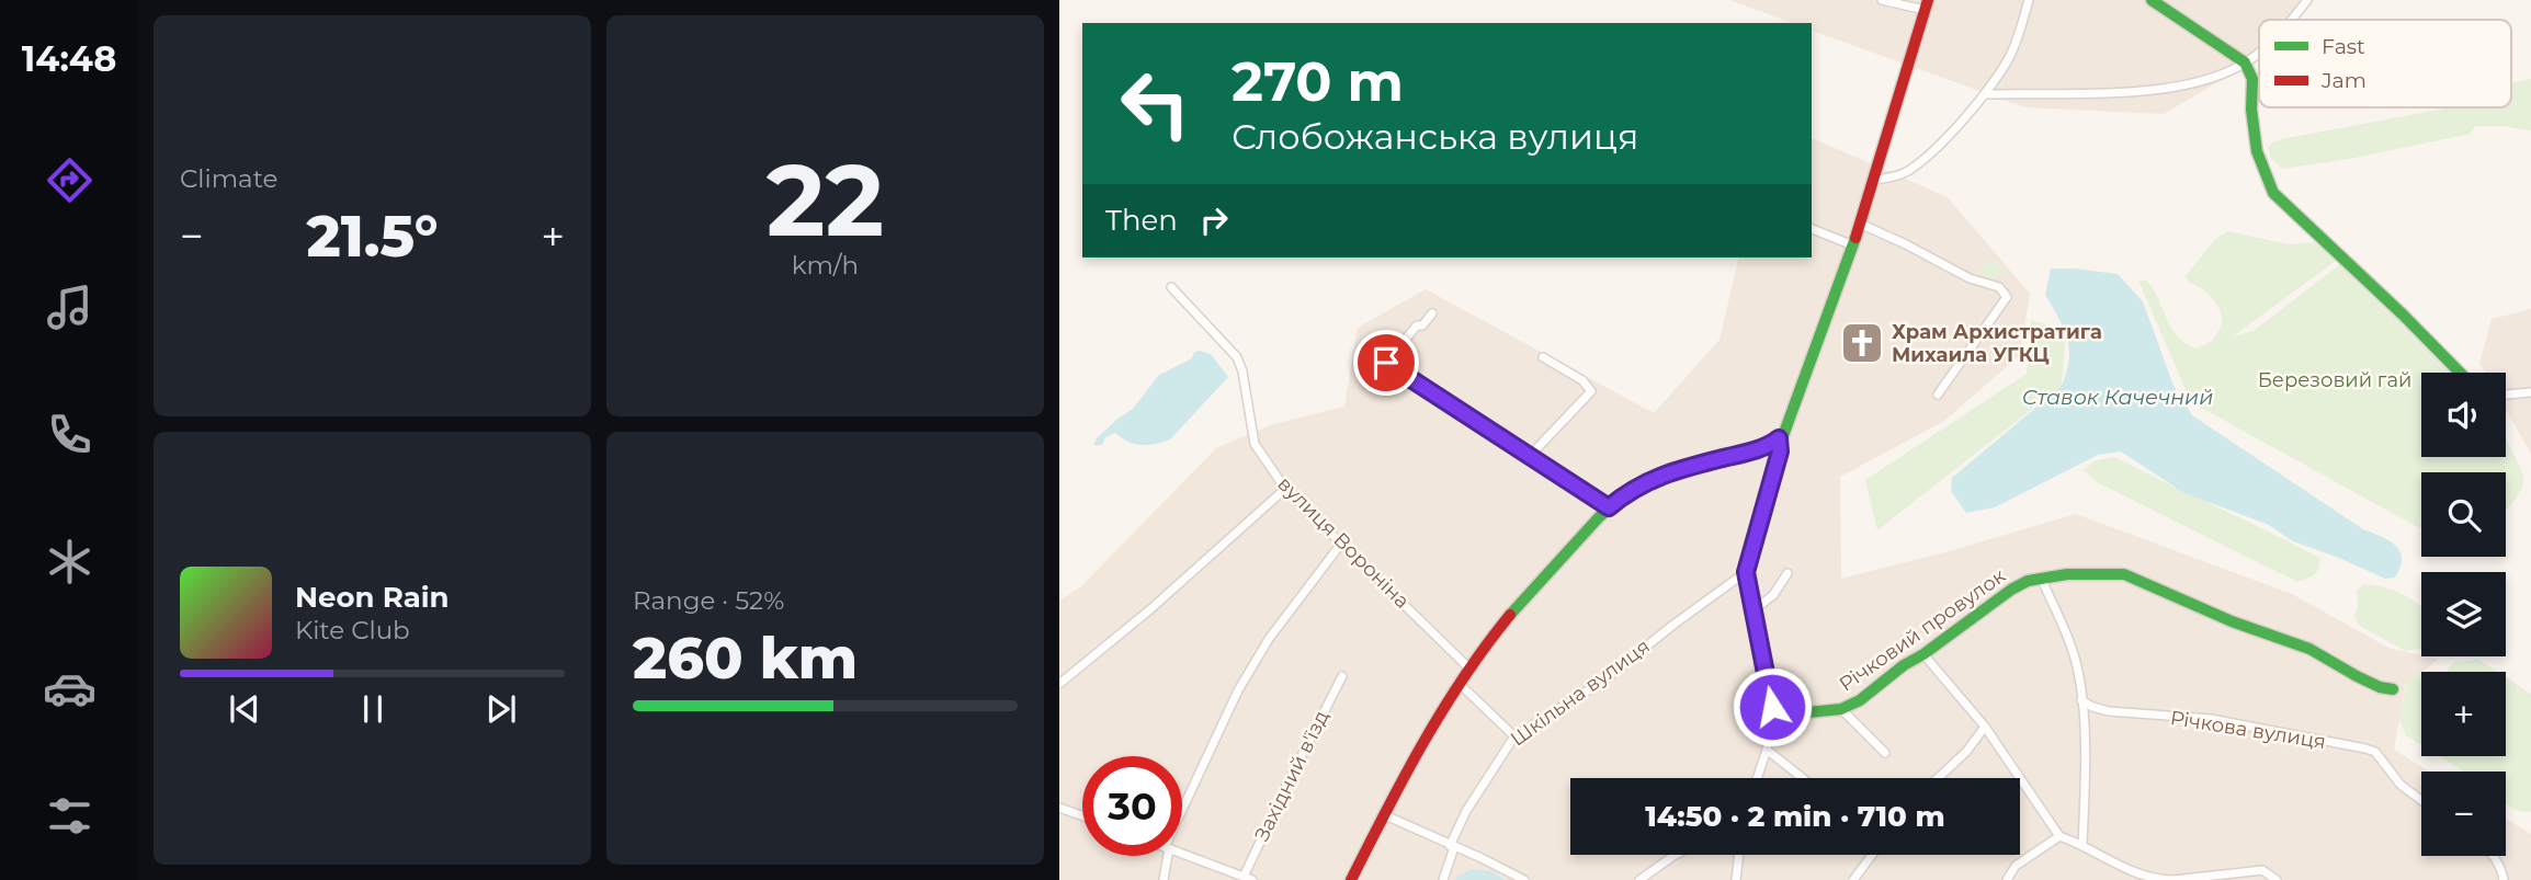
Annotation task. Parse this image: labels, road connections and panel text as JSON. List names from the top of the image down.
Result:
{
  "streets": {
    "street": [
      "вулиця Вороніна",
      "Річковий провулок",
      "Шкільна вулиця",
      "Річкова вулиця",
      "Західний в'їзд"
    ]
  },
  "water": ["Ставок Качечний"],
  "parks": ["Березовий гай"],
  "places": {
    "church": ["Храм Архистратига Михаила УГКЦ"]
  },
  "legend": ["Fast", "Jam"],
  "page": {
    "tabs": "14:48",
    "tile": [
      "Climate",
      ["22", "km/h"],
      ["Range · 52%", "260 km"]
    ],
    "turn": ["270 m", "Слобожанська вулиця"],
    "then": "Then",
    "heat": ["−", "21.5°", "+"],
    "map_buttons": ["+", "−"],
    "song": ["Neon Rain", "Kite Club"],
    "limit": "30",
    "trip": "14:50 · 2 min · 710 m"
  }
}
